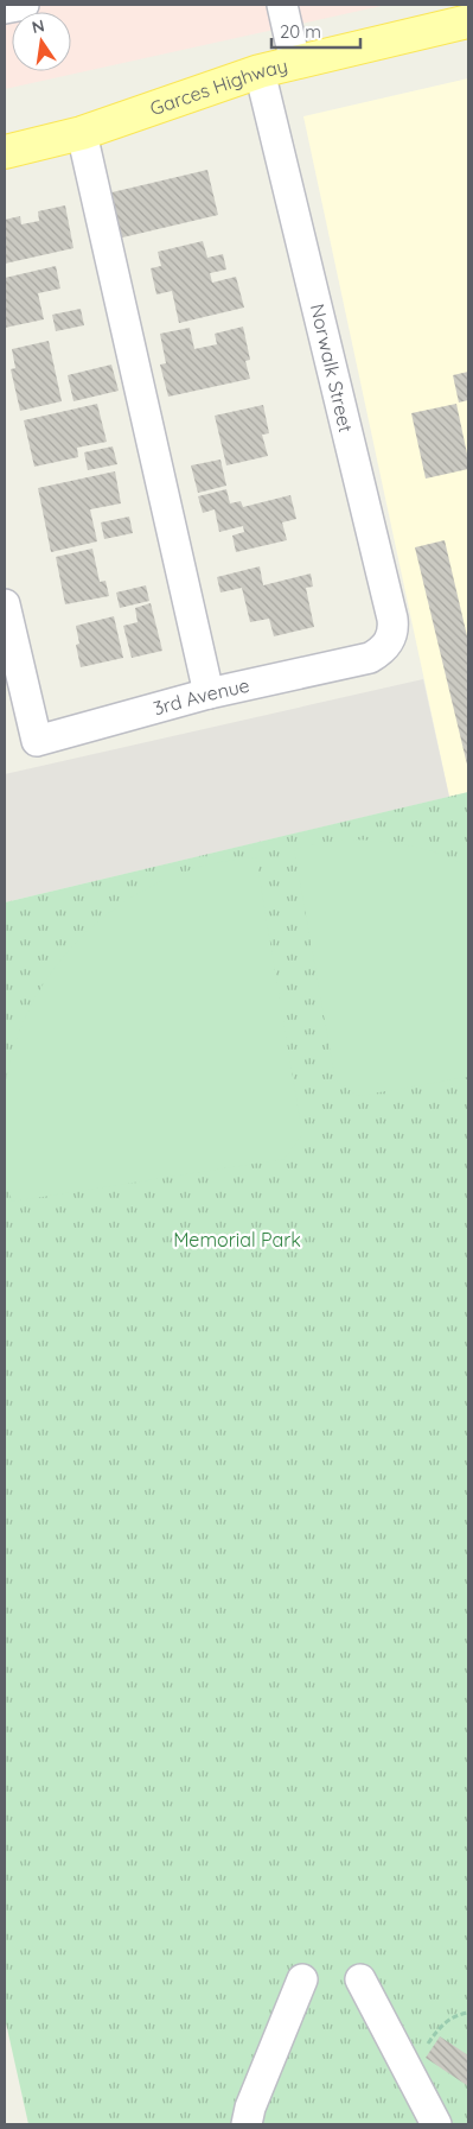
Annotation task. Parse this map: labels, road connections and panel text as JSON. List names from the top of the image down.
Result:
{
  "streets": {
    "main road": ["Garces Highway"],
    "street": ["Norwalk Street", "3rd Avenue"]
  },
  "crossings": [
    ["Garces Highway", "Norwalk Street"],
    ["Norwalk Street", "3rd Avenue"]
  ],
  "parks": ["Memorial Park"],
  "scale_bar": "20 m",
  "north": "top"
}
